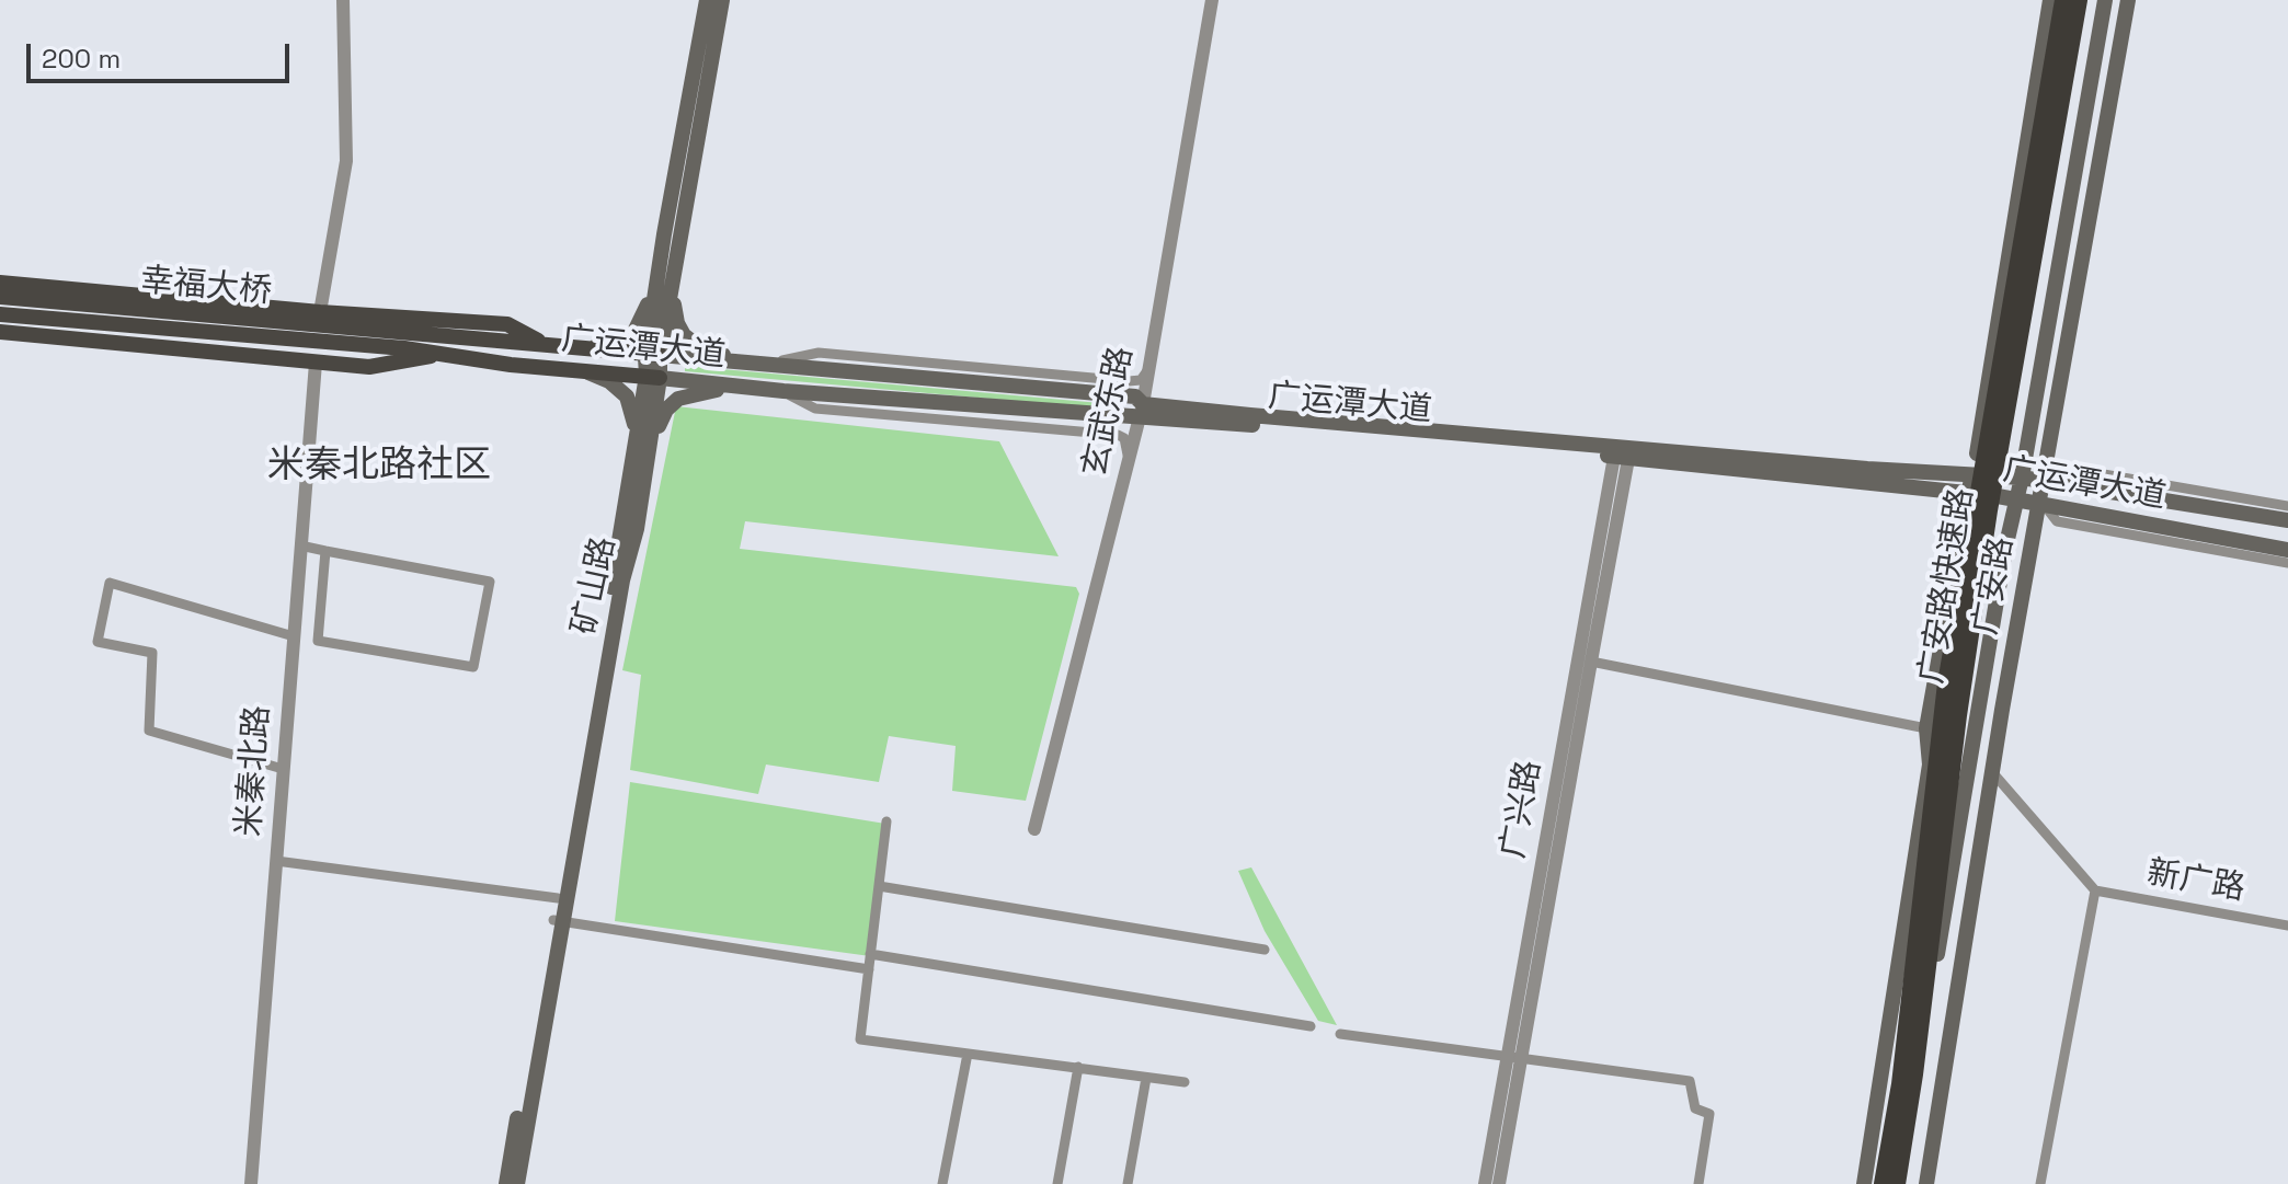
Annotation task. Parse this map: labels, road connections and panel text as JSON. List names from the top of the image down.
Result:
{
  "streets": {
    "highway": ["广安路快速路"],
    "main road": [
      "幸福大桥",
      "广运潭大道",
      "矿山路",
      "广安路"
    ],
    "street": [
      "玄武东路",
      "米秦北路",
      "广兴路",
      "新广路"
    ]
  },
  "crossings": [
    ["幸福大桥", "广运潭大道"],
    ["广运潭大道", "玄武东路"],
    ["广运潭大道", "矿山路"],
    ["广运潭大道", "广安路"],
    ["广运潭大道", "广兴路"]
  ],
  "districts": ["米秦北路社区"],
  "scale_bar": "200 m"
}
